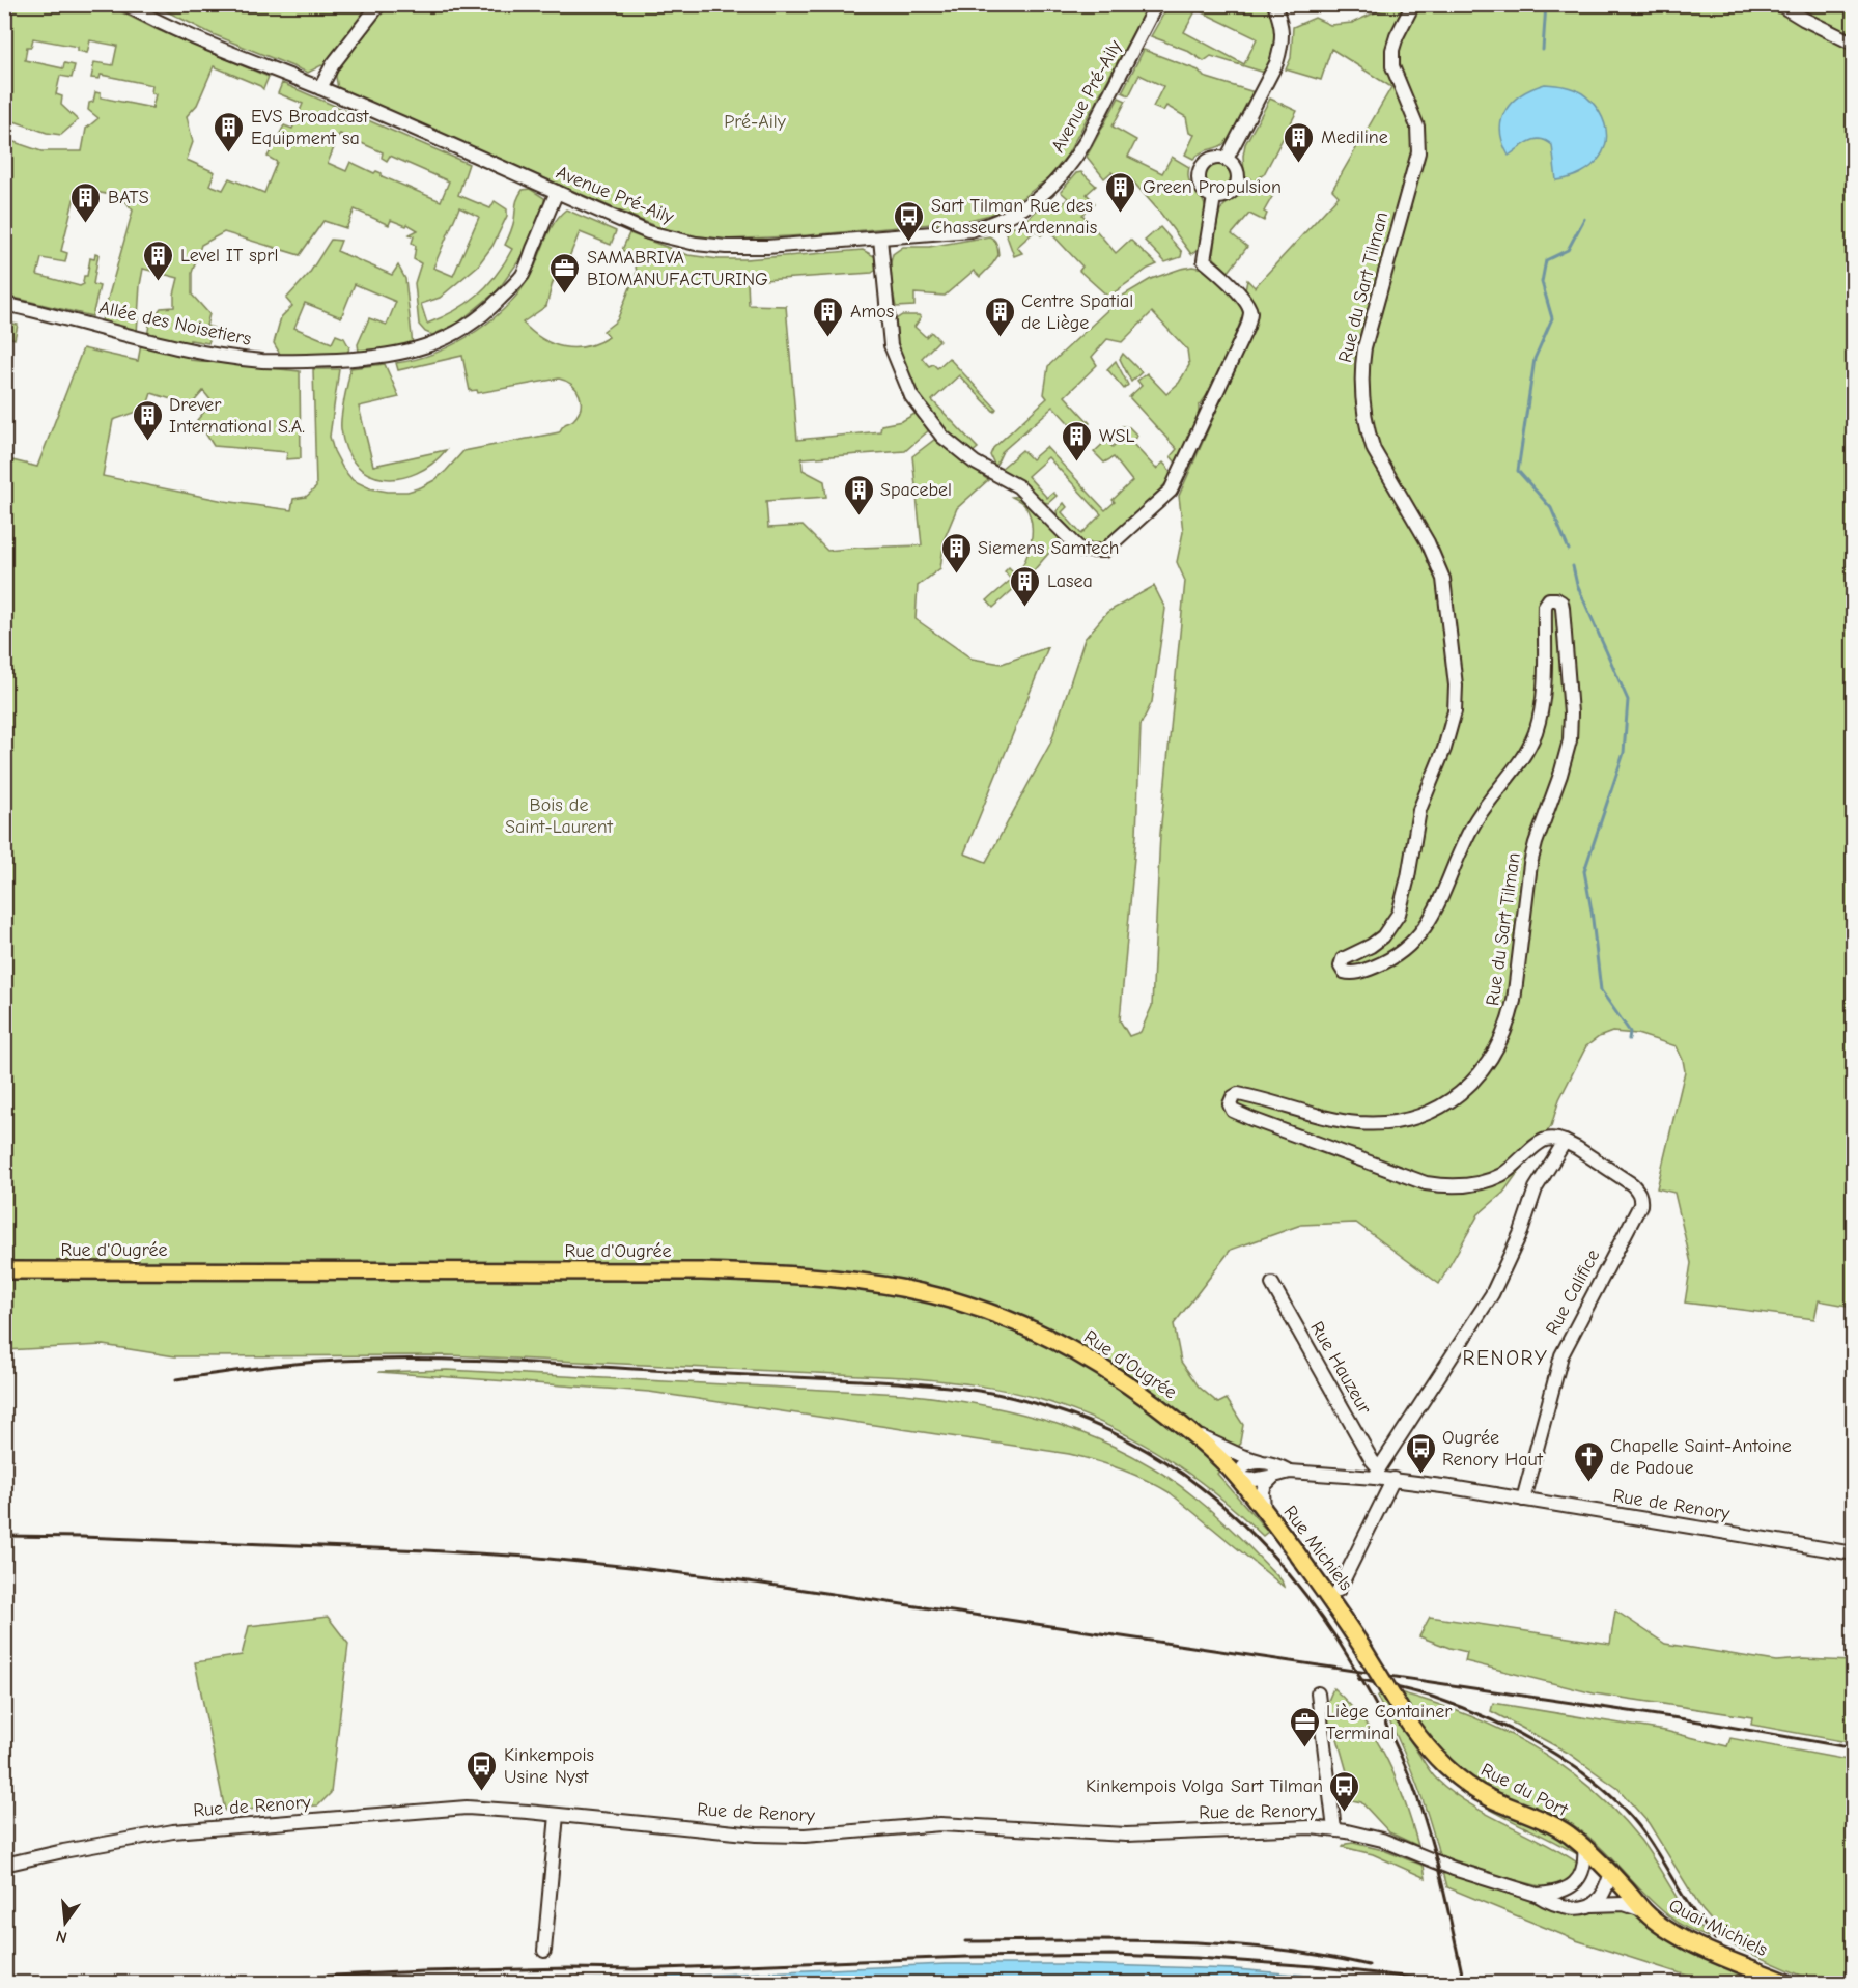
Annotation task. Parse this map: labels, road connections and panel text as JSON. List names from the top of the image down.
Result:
{
  "streets": {
    "main road": [
      "Rue d'Ougrée",
      "Rue Michiels",
      "Rue du Port",
      "Quai Michiels"
    ],
    "street": [
      "Avenue Pré-Aily",
      "Rue du Sart Tilman",
      "Allée des Noisetiers",
      "Rue Califice",
      "Rue Hauzeur",
      "Rue de Renory"
    ]
  },
  "crossings": [
    ["Avenue Pré-Aily", "Allée des Noisetiers"],
    ["Rue du Sart Tilman", "Rue Califice"],
    ["Rue d'Ougrée", "Rue Hauzeur"],
    ["Rue d'Ougrée", "Rue de Renory"],
    ["Rue d'Ougrée", "Rue Michiels"],
    ["Rue Califice", "Rue de Renory"],
    ["Rue de Renory", "Rue du Port"],
    ["Rue de Renory", "Quai Michiels"],
    ["Rue Michiels", "Rue du Port"],
    ["Rue du Port", "Quai Michiels"]
  ],
  "districts": ["RENORY"],
  "parks": ["Pré-Aily", "Bois de Saint-Laurent"],
  "places": {
    "building": [
      "EVS Broadcast Equipment sa",
      "Mediline",
      "Green Propulsion",
      "BATS",
      "Level IT sprl",
      "Amos",
      "Centre Spatial de Liège",
      "Drever International S.A.",
      "WSL",
      "Spacebel",
      "Siemens Samtech",
      "Lasea"
    ],
    "bus stop": [
      "Sart Tilman Rue des Chasseurs Ardennais",
      "Ougrée Renory Haut",
      "Kinkempois Usine Nyst",
      "Kinkempois Volga Sart Tilman"
    ],
    "office": ["SAMABRIVA BIOMANUFACTURING", "Liège Container Terminal"],
    "church": ["Chapelle Saint-Antoine de Padoue"]
  },
  "north": "bottom"
}
